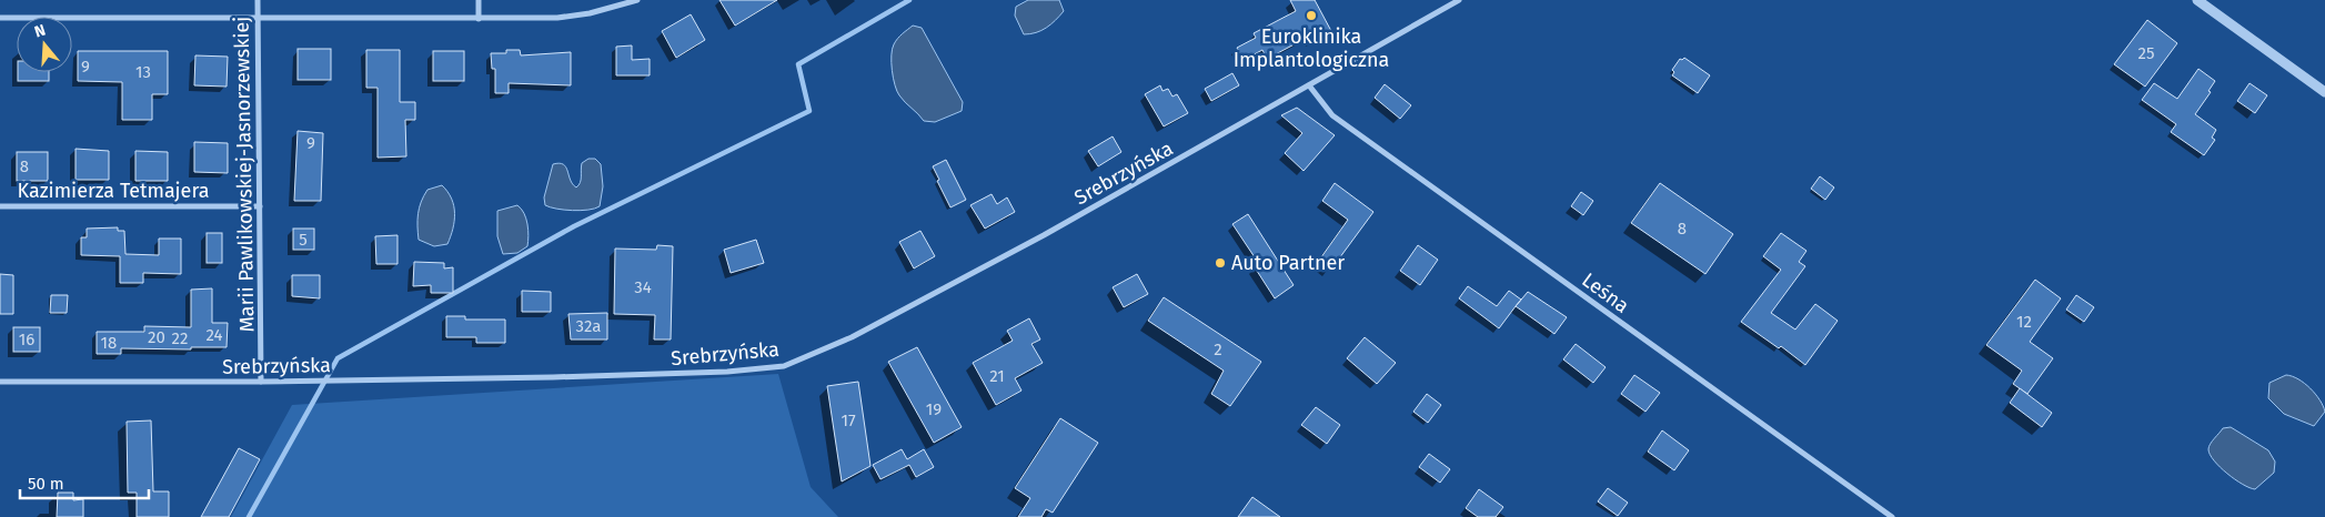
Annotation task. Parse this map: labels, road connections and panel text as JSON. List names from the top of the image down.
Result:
{
  "streets": {
    "street": [
      "Srebrzyńska",
      "Marii Pawlikowskiej-Jasnorzewskiej",
      "Kazimierza Tetmajera",
      "Leśna"
    ]
  },
  "crossings": [
    ["Srebrzyńska", "Marii Pawlikowskiej-Jasnorzewskiej"],
    ["Srebrzyńska", "Leśna"],
    ["Marii Pawlikowskiej-Jasnorzewskiej", "Kazimierza Tetmajera"]
  ],
  "places": ["Euroklinika Implantologiczna", "Auto Partner"],
  "house_numbers": [
    "25",
    "9",
    "13",
    "9",
    "8",
    "8",
    "5",
    "34",
    "12",
    "32a",
    "24",
    "20",
    "22",
    "16",
    "18",
    "2",
    "21",
    "19",
    "17"
  ],
  "scale_bar": "50 m",
  "north": "top"
}
